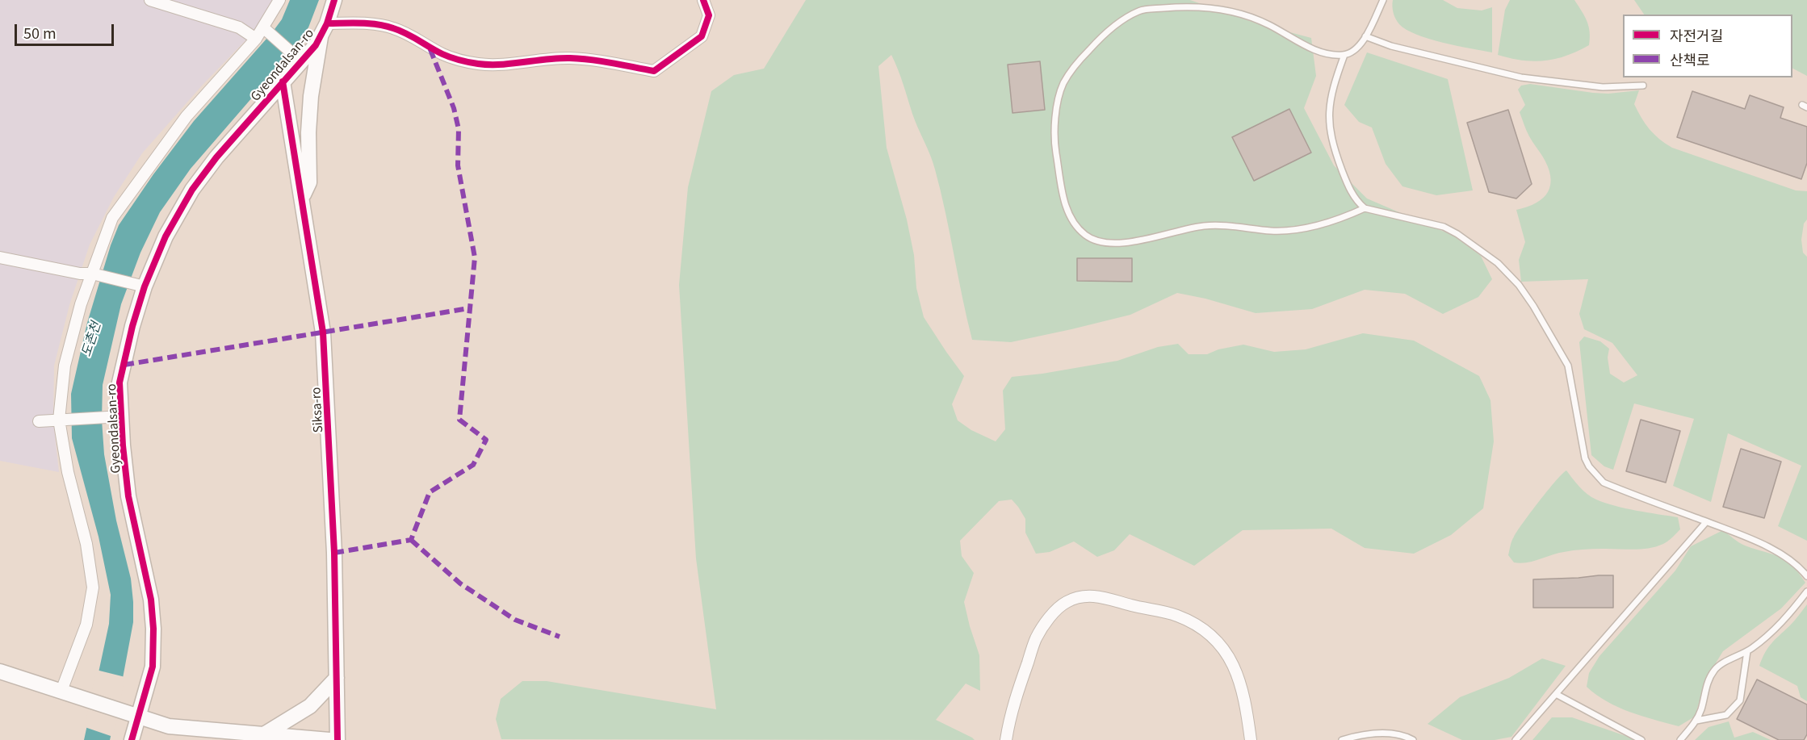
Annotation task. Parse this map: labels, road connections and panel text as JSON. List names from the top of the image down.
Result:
{
  "streets": {
    "street": ["Gyeondalsan-ro", "Siksa-ro"]
  },
  "crossings": [
    ["Gyeondalsan-ro", "Siksa-ro"]
  ],
  "water": ["도촌천"],
  "legend": ["자전거길", "산책로"],
  "scale_bar": "50 m"
}
